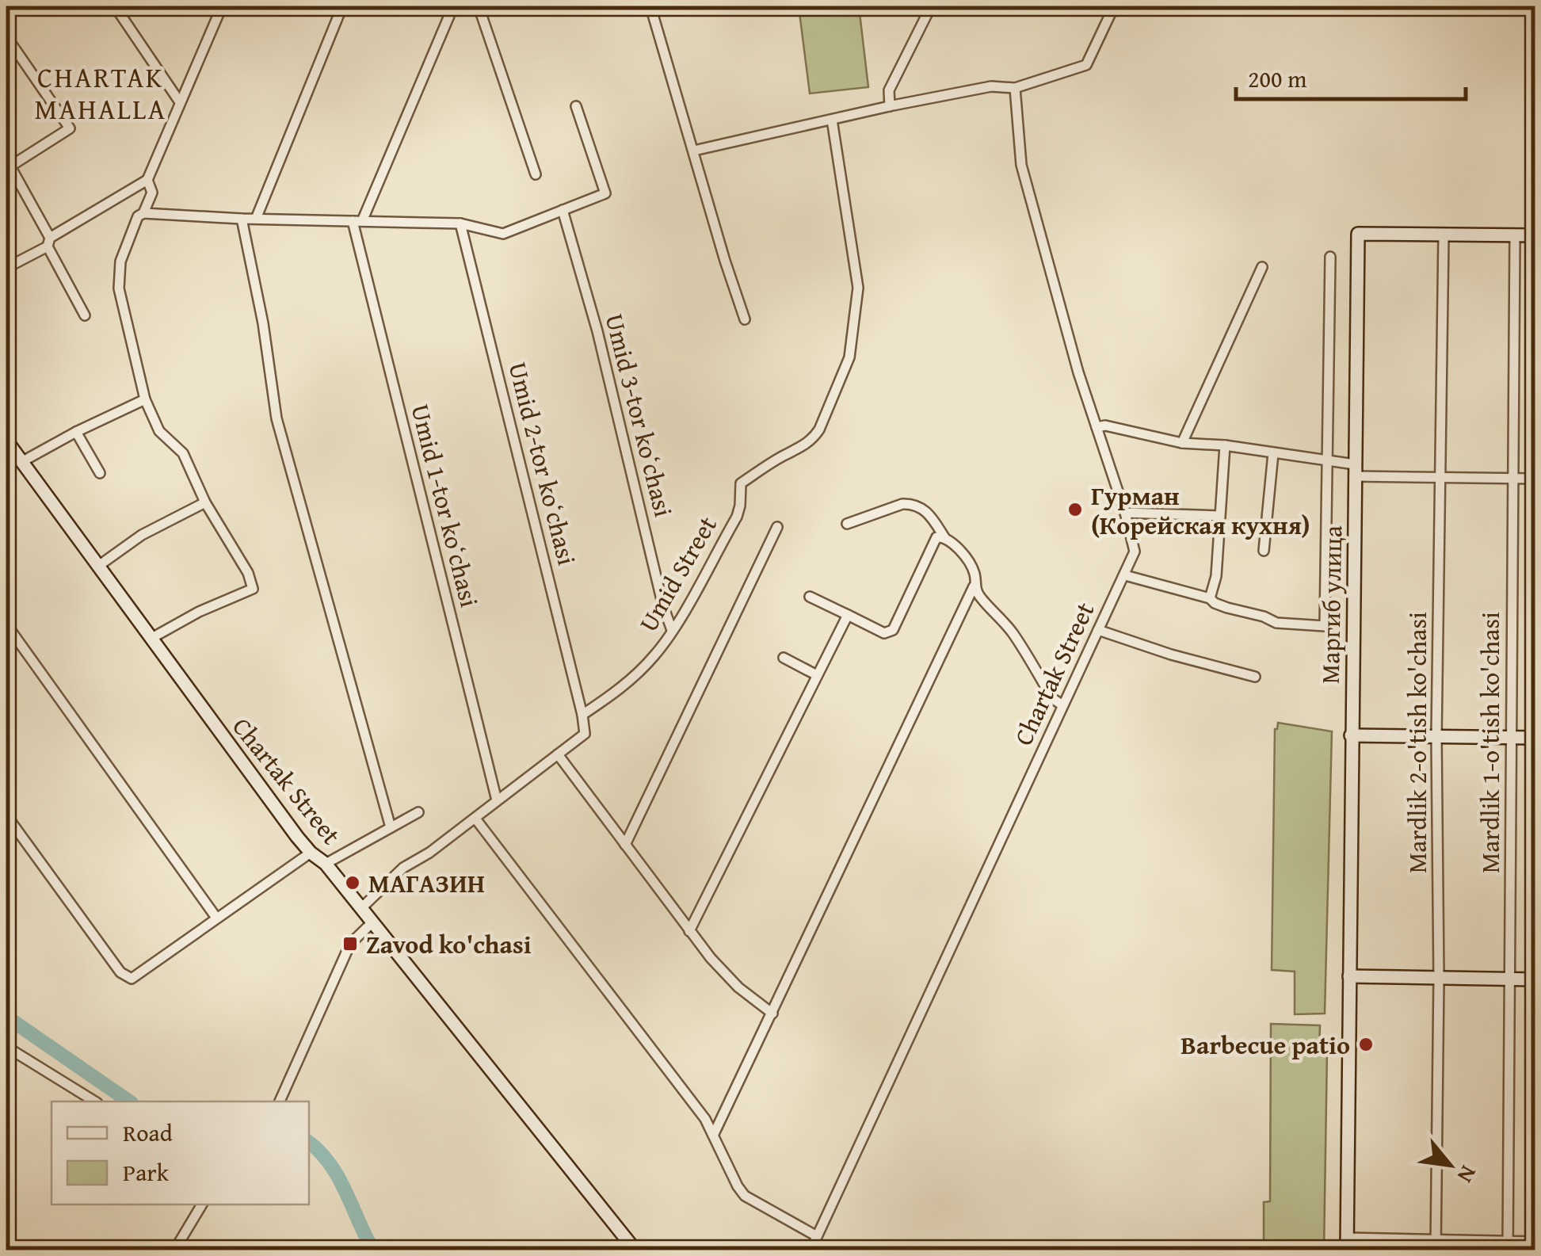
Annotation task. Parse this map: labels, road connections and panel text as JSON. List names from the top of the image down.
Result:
{
  "streets": {
    "street": [
      "Umid 3-tor koʻchasi",
      "Umid 2-tor koʻchasi",
      "Umid 1-tor koʻchasi",
      "Umid Street",
      "Маргиб улица",
      "Chartak Street",
      "Mardlik 2-o'tish ko'chasi",
      "Mardlik 1-o'tish ko'chasi"
    ]
  },
  "crossings": [
    ["Umid 3-tor koʻchasi", "Umid Street"],
    ["Umid 2-tor koʻchasi", "Umid Street"],
    ["Umid 1-tor koʻchasi", "Umid Street"],
    ["Umid Street", "Chartak Street"],
    ["Маргиб улица", "Mardlik 2-o'tish ko'chasi"]
  ],
  "districts": ["CHARTAK MAHALLA"],
  "places": {
    "other": ["Гурман (Корейская кухня)", "МАГАЗИН", "Barbecue patio"],
    "transit": ["Zavod ko'chasi"]
  },
  "legend": ["Road", "Park"],
  "scale_bar": "200 m",
  "north": "bottom right"
}
